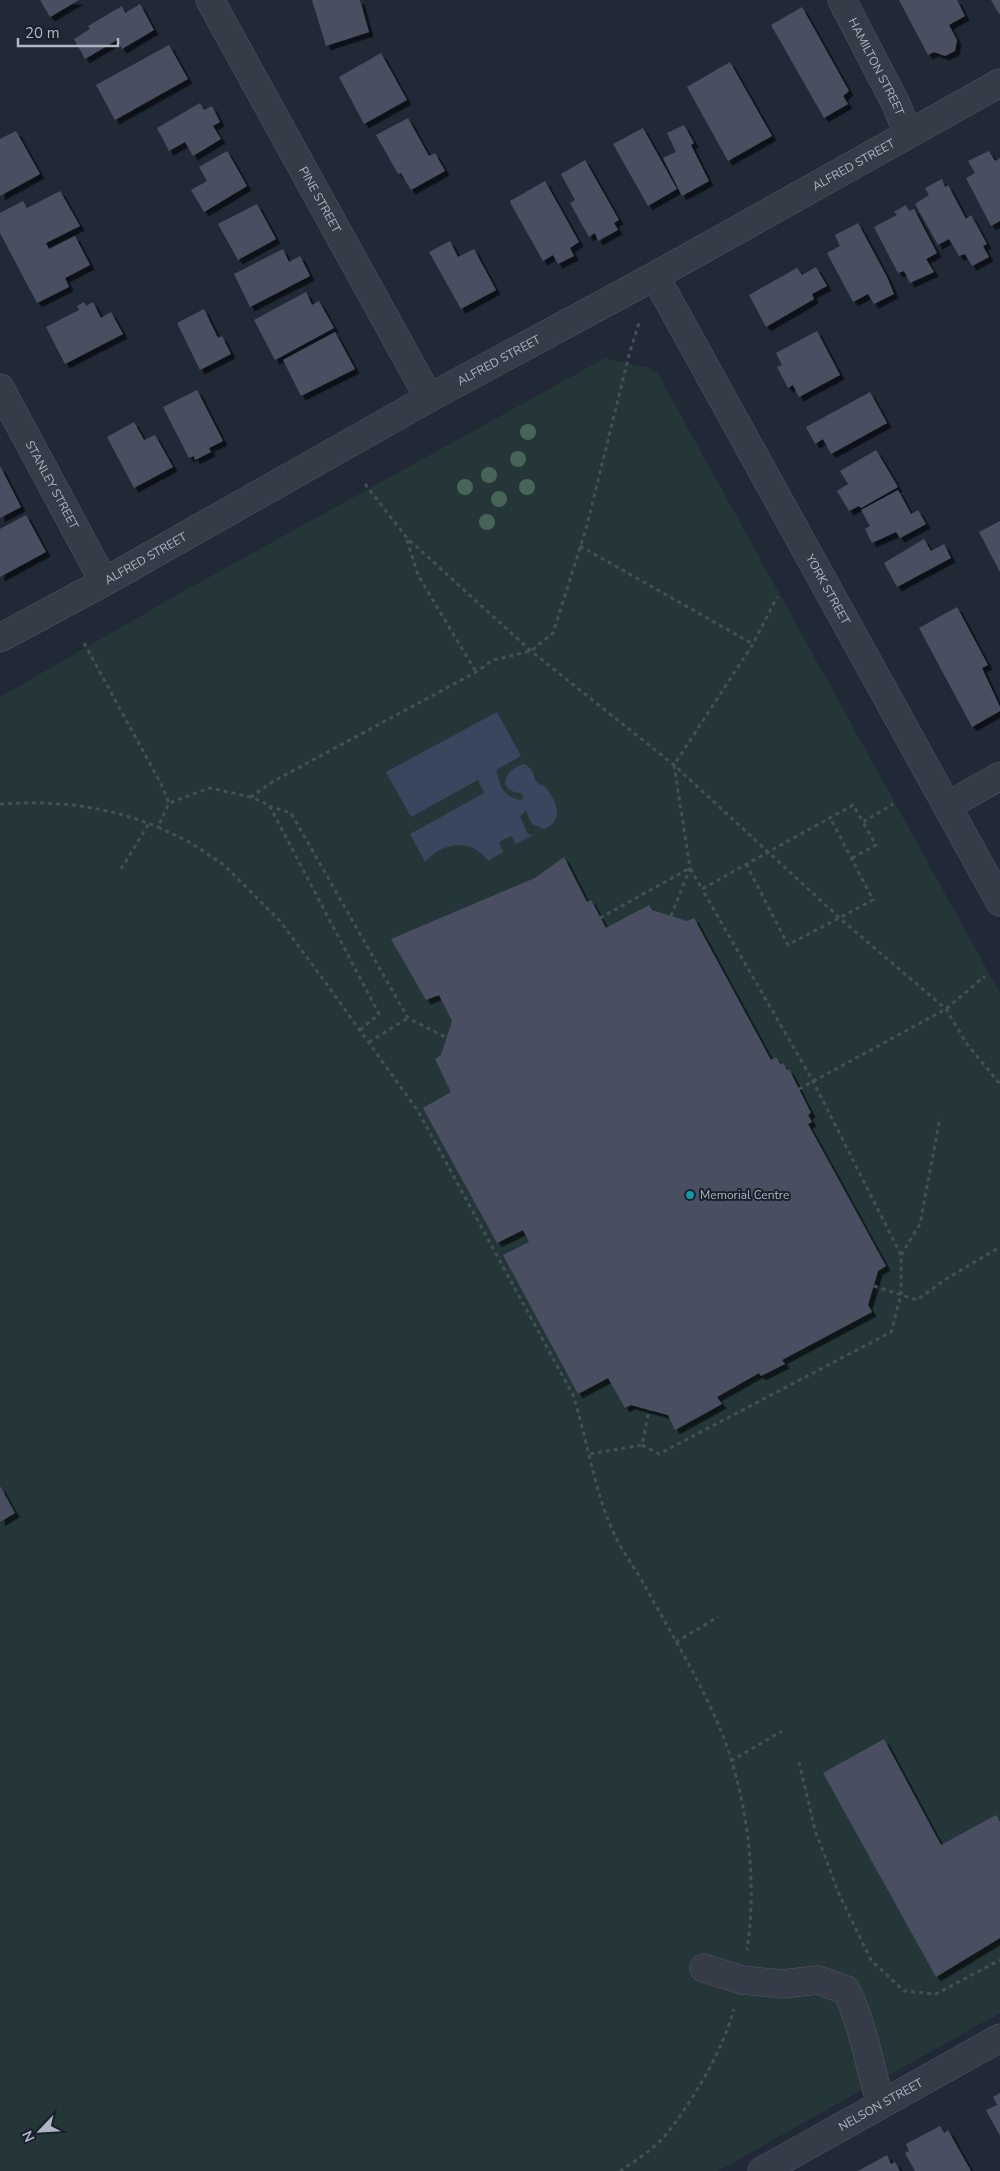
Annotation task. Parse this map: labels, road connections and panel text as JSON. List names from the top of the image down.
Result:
{
  "streets": {
    "street": [
      "HAMILTON STREET",
      "ALFRED STREET",
      "PINE STREET",
      "STANLEY STREET",
      "YORK STREET",
      "NELSON STREET"
    ]
  },
  "crossings": [
    ["HAMILTON STREET", "ALFRED STREET"],
    ["ALFRED STREET", "PINE STREET"],
    ["ALFRED STREET", "STANLEY STREET"],
    ["ALFRED STREET", "YORK STREET"]
  ],
  "places": ["Memorial Centre"],
  "scale_bar": "20 m",
  "north": "bottom left"
}
